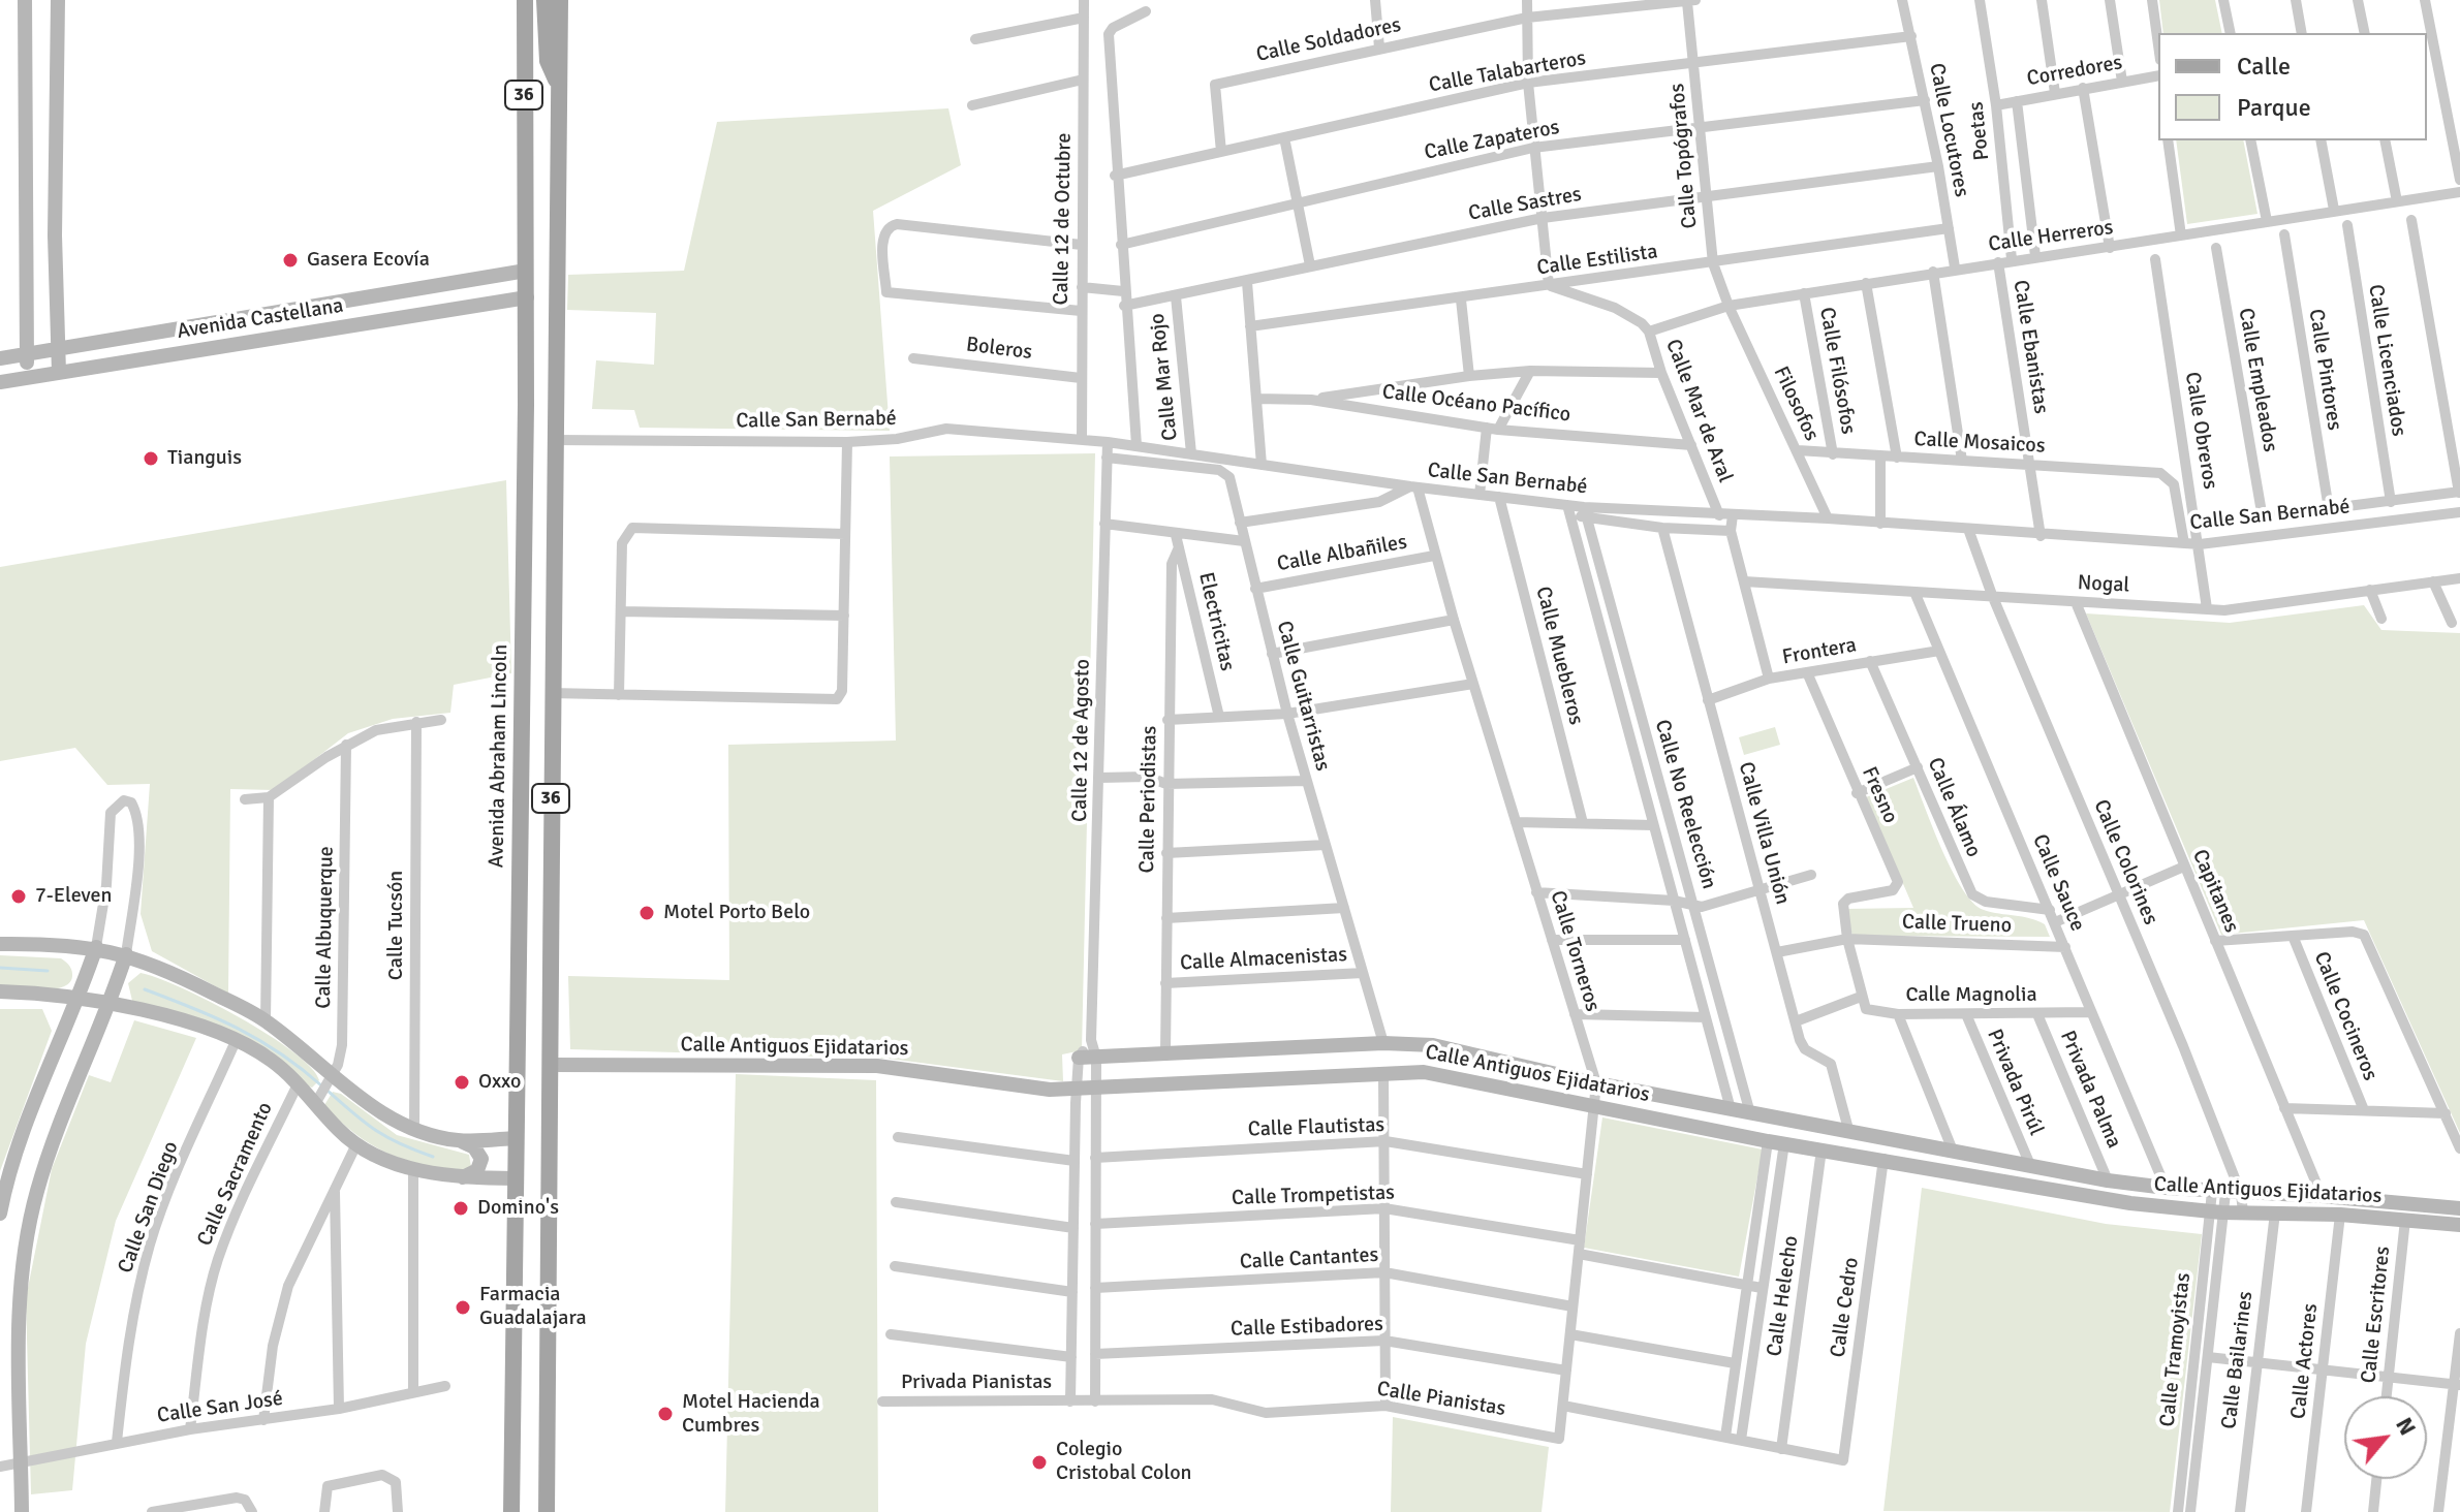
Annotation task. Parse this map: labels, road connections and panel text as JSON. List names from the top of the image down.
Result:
{
  "streets": {
    "main road": ["36", "Avenida Abraham Lincoln"],
    "street": [
      "Calle Soldadores",
      "Corredores",
      "Calle Talabarteros",
      "Calle Locutores",
      "Poetas",
      "Calle Zapateros",
      "Calle Topógrafos",
      "Calle Sastres",
      "Calle 12 de Octubre",
      "Calle Herreros",
      "Calle Estilista",
      "Avenida Castellana",
      "Calle Ebanistas",
      "Boleros",
      "Calle Licenciados",
      "Calle Pintores",
      "Calle Filósofos",
      "Calle Mar Rojo",
      "Calle Empleados",
      "Calle Océano Pacífico",
      "Filosofos",
      "Calle Mar de Aral",
      "Calle San Bernabé",
      "Calle Obreros",
      "Calle Mosaicos",
      "Calle Albañiles",
      "Nogal",
      "Electricitas",
      "Frontera",
      "Calle Muebleros",
      "Calle Guitarristas",
      "Calle 12 de Agosto",
      "Fresno",
      "Calle Periodistas",
      "Calle No Reelección",
      "Calle Álamo",
      "Calle Villa Unión",
      "Calle Colorines",
      "Calle Sauce",
      "Capitanes",
      "Calle Trueno",
      "Calle Tucsón",
      "Calle Albuquerque",
      "Calle Torneros",
      "Calle Almacenistas",
      "Calle Magnolia",
      "Calle Cocineros",
      "Calle Antiguos Ejidatarios",
      "Privada Pirúl",
      "Privada Palma",
      "Calle Flautistas",
      "Calle Sacramento",
      "Calle Trompetistas",
      "Calle San Diego",
      "Calle Cantantes",
      "Calle Helecho",
      "Calle Cedro",
      "Calle Escritores",
      "Calle Estibadores",
      "Calle Tramoyistas",
      "Calle Bailarines",
      "Calle Actores",
      "Privada Pianistas",
      "Calle Pianistas",
      "Calle San José"
    ]
  },
  "crossings": [
    ["Calle Soldadores", "Calle Talabarteros"],
    ["Calle Soldadores", "Calle Topógrafos"],
    ["Corredores", "Poetas"],
    ["Calle Talabarteros", "Calle Locutores"],
    ["Calle Talabarteros", "Calle Topógrafos"],
    ["36", "Calle San Bernabé"],
    ["36", "Calle Antiguos Ejidatarios"],
    ["Calle Locutores", "Calle Zapateros"],
    ["Calle Locutores", "Calle Sastres"],
    ["Calle Locutores", "Calle Herreros"],
    ["Calle Locutores", "Calle Estilista"],
    ["Poetas", "Calle Herreros"],
    ["Calle Zapateros", "Calle Topógrafos"],
    ["Calle Topógrafos", "Calle Sastres"],
    ["Calle Topógrafos", "Calle Herreros"],
    ["Calle Topógrafos", "Calle Estilista"],
    ["Calle Topógrafos", "Filosofos"],
    ["Calle Sastres", "Calle Mar Rojo"],
    ["Calle 12 de Octubre", "Boleros"],
    ["Calle 12 de Octubre", "Calle San Bernabé"],
    ["Calle Herreros", "Calle Ebanistas"],
    ["Calle Herreros", "Calle Filósofos"],
    ["Calle Herreros", "Filosofos"],
    ["Calle Herreros", "Calle Mar de Aral"],
    ["Calle Estilista", "Calle Mar de Aral"],
    ["Avenida Castellana", "Avenida Abraham Lincoln"],
    ["Calle Ebanistas", "Calle San Bernabé"],
    ["Calle Ebanistas", "Calle Mosaicos"],
    ["Calle Licenciados", "Calle San Bernabé"],
    ["Calle Pintores", "Calle San Bernabé"],
    ["Calle Filósofos", "Calle Mosaicos"],
    ["Calle Mar Rojo", "Calle San Bernabé"],
    ["Calle Empleados", "Calle San Bernabé"],
    ["Calle Océano Pacífico", "Calle Mar de Aral"],
    ["Filosofos", "Calle San Bernabé"],
    ["Filosofos", "Calle Mosaicos"],
    ["Calle Mar de Aral", "Calle San Bernabé"],
    ["Calle San Bernabé", "Calle Obreros"],
    ["Calle San Bernabé", "Calle Mosaicos"],
    ["Calle San Bernabé", "Calle Muebleros"],
    ["Calle San Bernabé", "Calle 12 de Agosto"],
    ["Calle San Bernabé", "Calle No Reelección"],
    ["Calle San Bernabé", "Calle Villa Unión"],
    ["Calle San Bernabé", "Calle Colorines"],
    ["Calle San Bernabé", "Calle Torneros"],
    ["Calle Obreros", "Nogal"],
    ["Calle Albañiles", "Calle Guitarristas"],
    ["Calle Albañiles", "Calle Torneros"],
    ["Nogal", "Calle Colorines"],
    ["Nogal", "Calle Sauce"],
    ["Nogal", "Capitanes"],
    ["Electricitas", "Calle Periodistas"],
    ["Frontera", "Fresno"],
    ["Frontera", "Calle Álamo"],
    ["Frontera", "Calle Villa Unión"],
    ["Frontera", "Calle Sauce"],
    ["Calle Guitarristas", "Calle 12 de Agosto"],
    ["Calle Guitarristas", "Calle Almacenistas"],
    ["Calle Guitarristas", "Calle Antiguos Ejidatarios"],
    ["Calle 12 de Agosto", "Calle Antiguos Ejidatarios"],
    ["Calle 12 de Agosto", "Calle Flautistas"],
    ["Calle 12 de Agosto", "Calle Trompetistas"],
    ["Calle 12 de Agosto", "Calle Cantantes"],
    ["Calle 12 de Agosto", "Calle Estibadores"],
    ["Calle 12 de Agosto", "Calle Pianistas"],
    ["Fresno", "Calle Trueno"],
    ["Calle Periodistas", "Calle Almacenistas"],
    ["Calle Periodistas", "Calle Antiguos Ejidatarios"],
    ["Calle No Reelección", "Calle Antiguos Ejidatarios"],
    ["Calle Álamo", "Calle Sauce"],
    ["Calle Villa Unión", "Calle Trueno"],
    ["Calle Villa Unión", "Calle Antiguos Ejidatarios"],
    ["Calle Colorines", "Calle Antiguos Ejidatarios"],
    ["Calle Colorines", "Calle Tramoyistas"],
    ["Calle Sauce", "Calle Trueno"],
    ["Calle Sauce", "Calle Magnolia"],
    ["Calle Sauce", "Calle Antiguos Ejidatarios"],
    ["Capitanes", "Calle Antiguos Ejidatarios"],
    ["Calle Torneros", "Calle Antiguos Ejidatarios"],
    ["Calle Torneros", "Calle Flautistas"],
    ["Calle Torneros", "Calle Trompetistas"],
    ["Calle Torneros", "Calle Cantantes"],
    ["Calle Torneros", "Calle Estibadores"],
    ["Calle Torneros", "Calle Pianistas"],
    ["Calle Magnolia", "Privada Pirúl"],
    ["Calle Magnolia", "Privada Palma"],
    ["Calle Antiguos Ejidatarios", "Privada Pirúl"],
    ["Calle Antiguos Ejidatarios", "Privada Palma"],
    ["Calle Antiguos Ejidatarios", "Calle Helecho"],
    ["Calle Antiguos Ejidatarios", "Calle Cedro"],
    ["Calle Antiguos Ejidatarios", "Calle Escritores"],
    ["Calle Antiguos Ejidatarios", "Calle Tramoyistas"],
    ["Calle Antiguos Ejidatarios", "Calle Bailarines"],
    ["Calle Antiguos Ejidatarios", "Calle Actores"],
    ["Calle Sacramento", "Calle San José"],
    ["Calle San Diego", "Calle San José"],
    ["Calle Helecho", "Calle Cedro"],
    ["Privada Pianistas", "Calle Pianistas"]
  ],
  "places": [
    "Gasera Ecovía",
    "Tianguis",
    "7-Eleven",
    "Motel Porto Belo",
    "Oxxo",
    "Domino's",
    "Farmacia Guadalajara",
    "Motel Hacienda Cumbres",
    "Colegio Cristobal Colon"
  ],
  "legend": ["Calle", "Parque"],
  "north": "top right"
}
